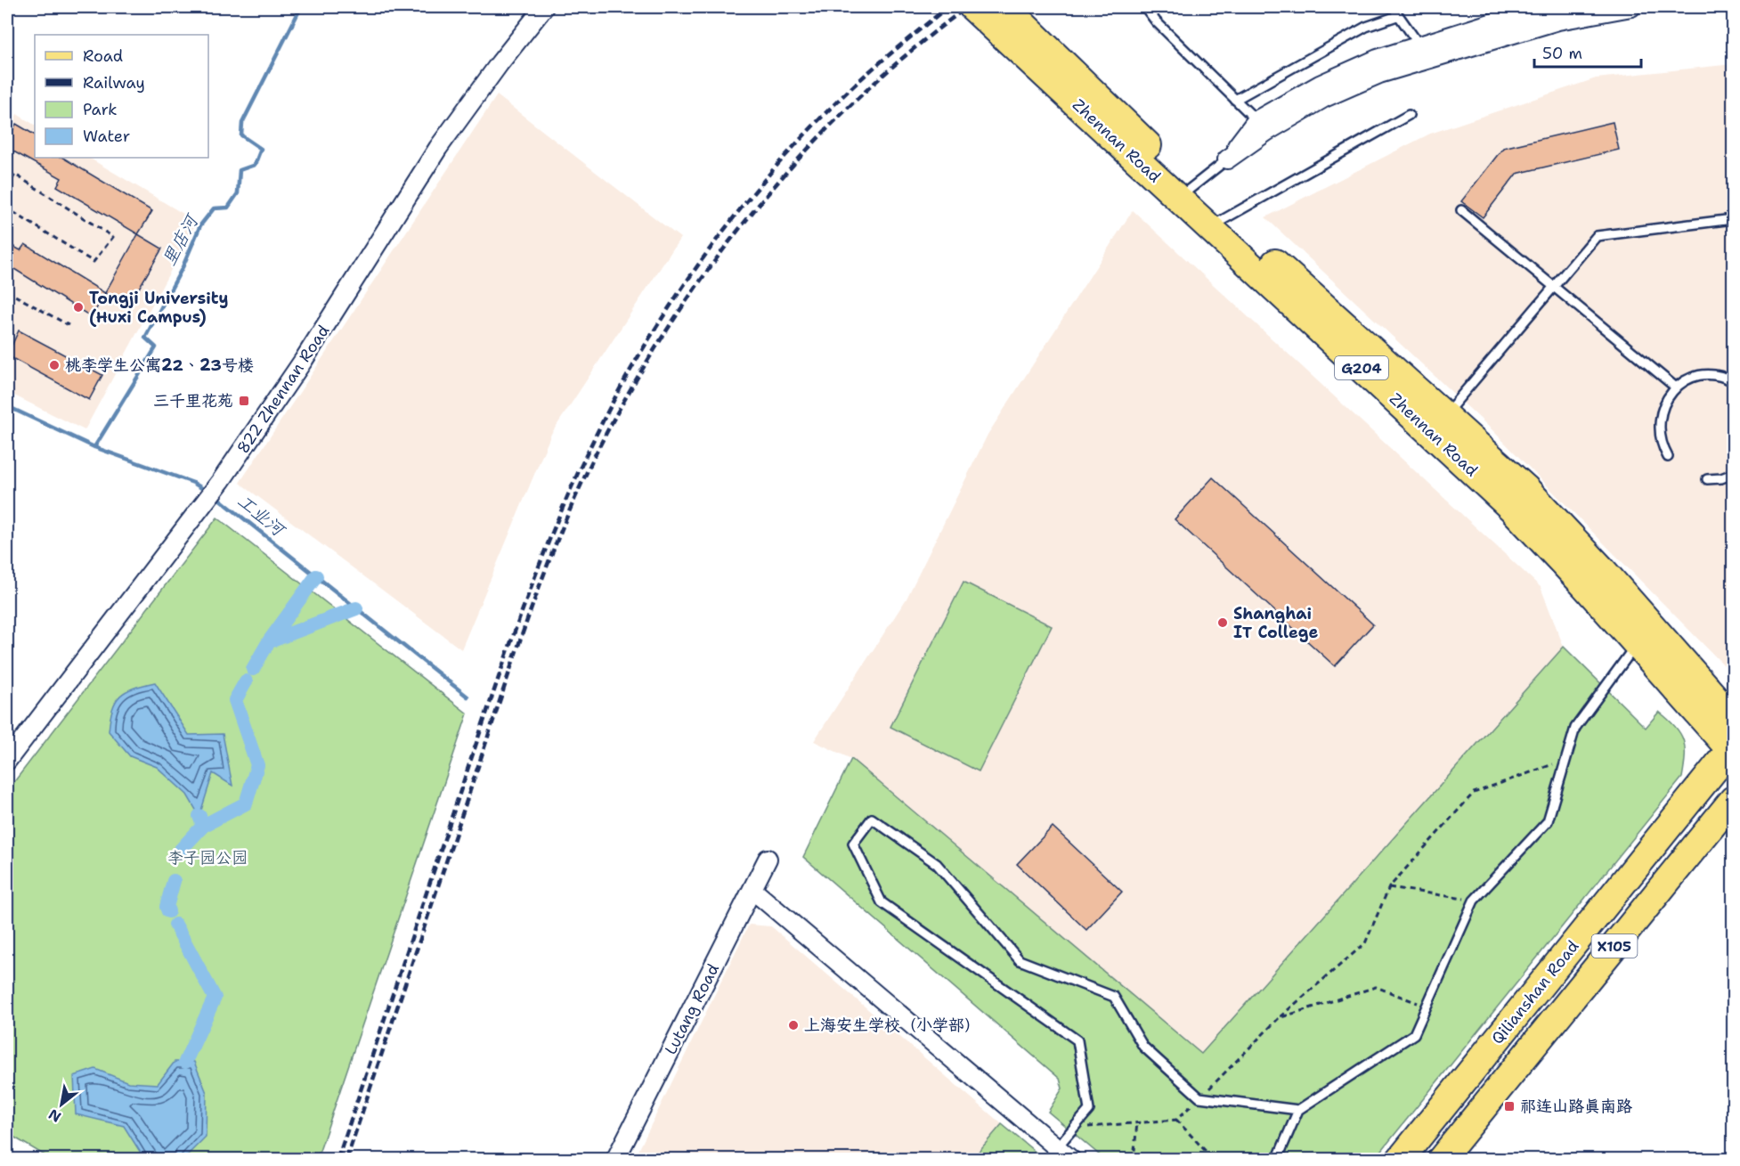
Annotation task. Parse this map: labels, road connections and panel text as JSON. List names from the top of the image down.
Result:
{
  "streets": {
    "main road": [
      "Zhennan Road",
      "G204",
      "X105",
      "Qilianshan Road"
    ],
    "street": ["822 Zhennan Road", "Lutang Road"]
  },
  "crossings": [
    ["Zhennan Road", "Qilianshan Road"]
  ],
  "water": ["里店河", "工业河"],
  "parks": ["李子园公园"],
  "places": {
    "other": [
      "Tongji University (Huxi Campus)",
      "桃李学生公寓22、23号楼",
      "Shanghai IT College",
      "上海安生学校（小学部）"
    ],
    "transit": ["三千里花苑", "祁连山路真南路"]
  },
  "legend": [
    "Road",
    "Railway",
    "Park",
    "Water"
  ],
  "scale_bar": "50 m",
  "north": "bottom left"
}
